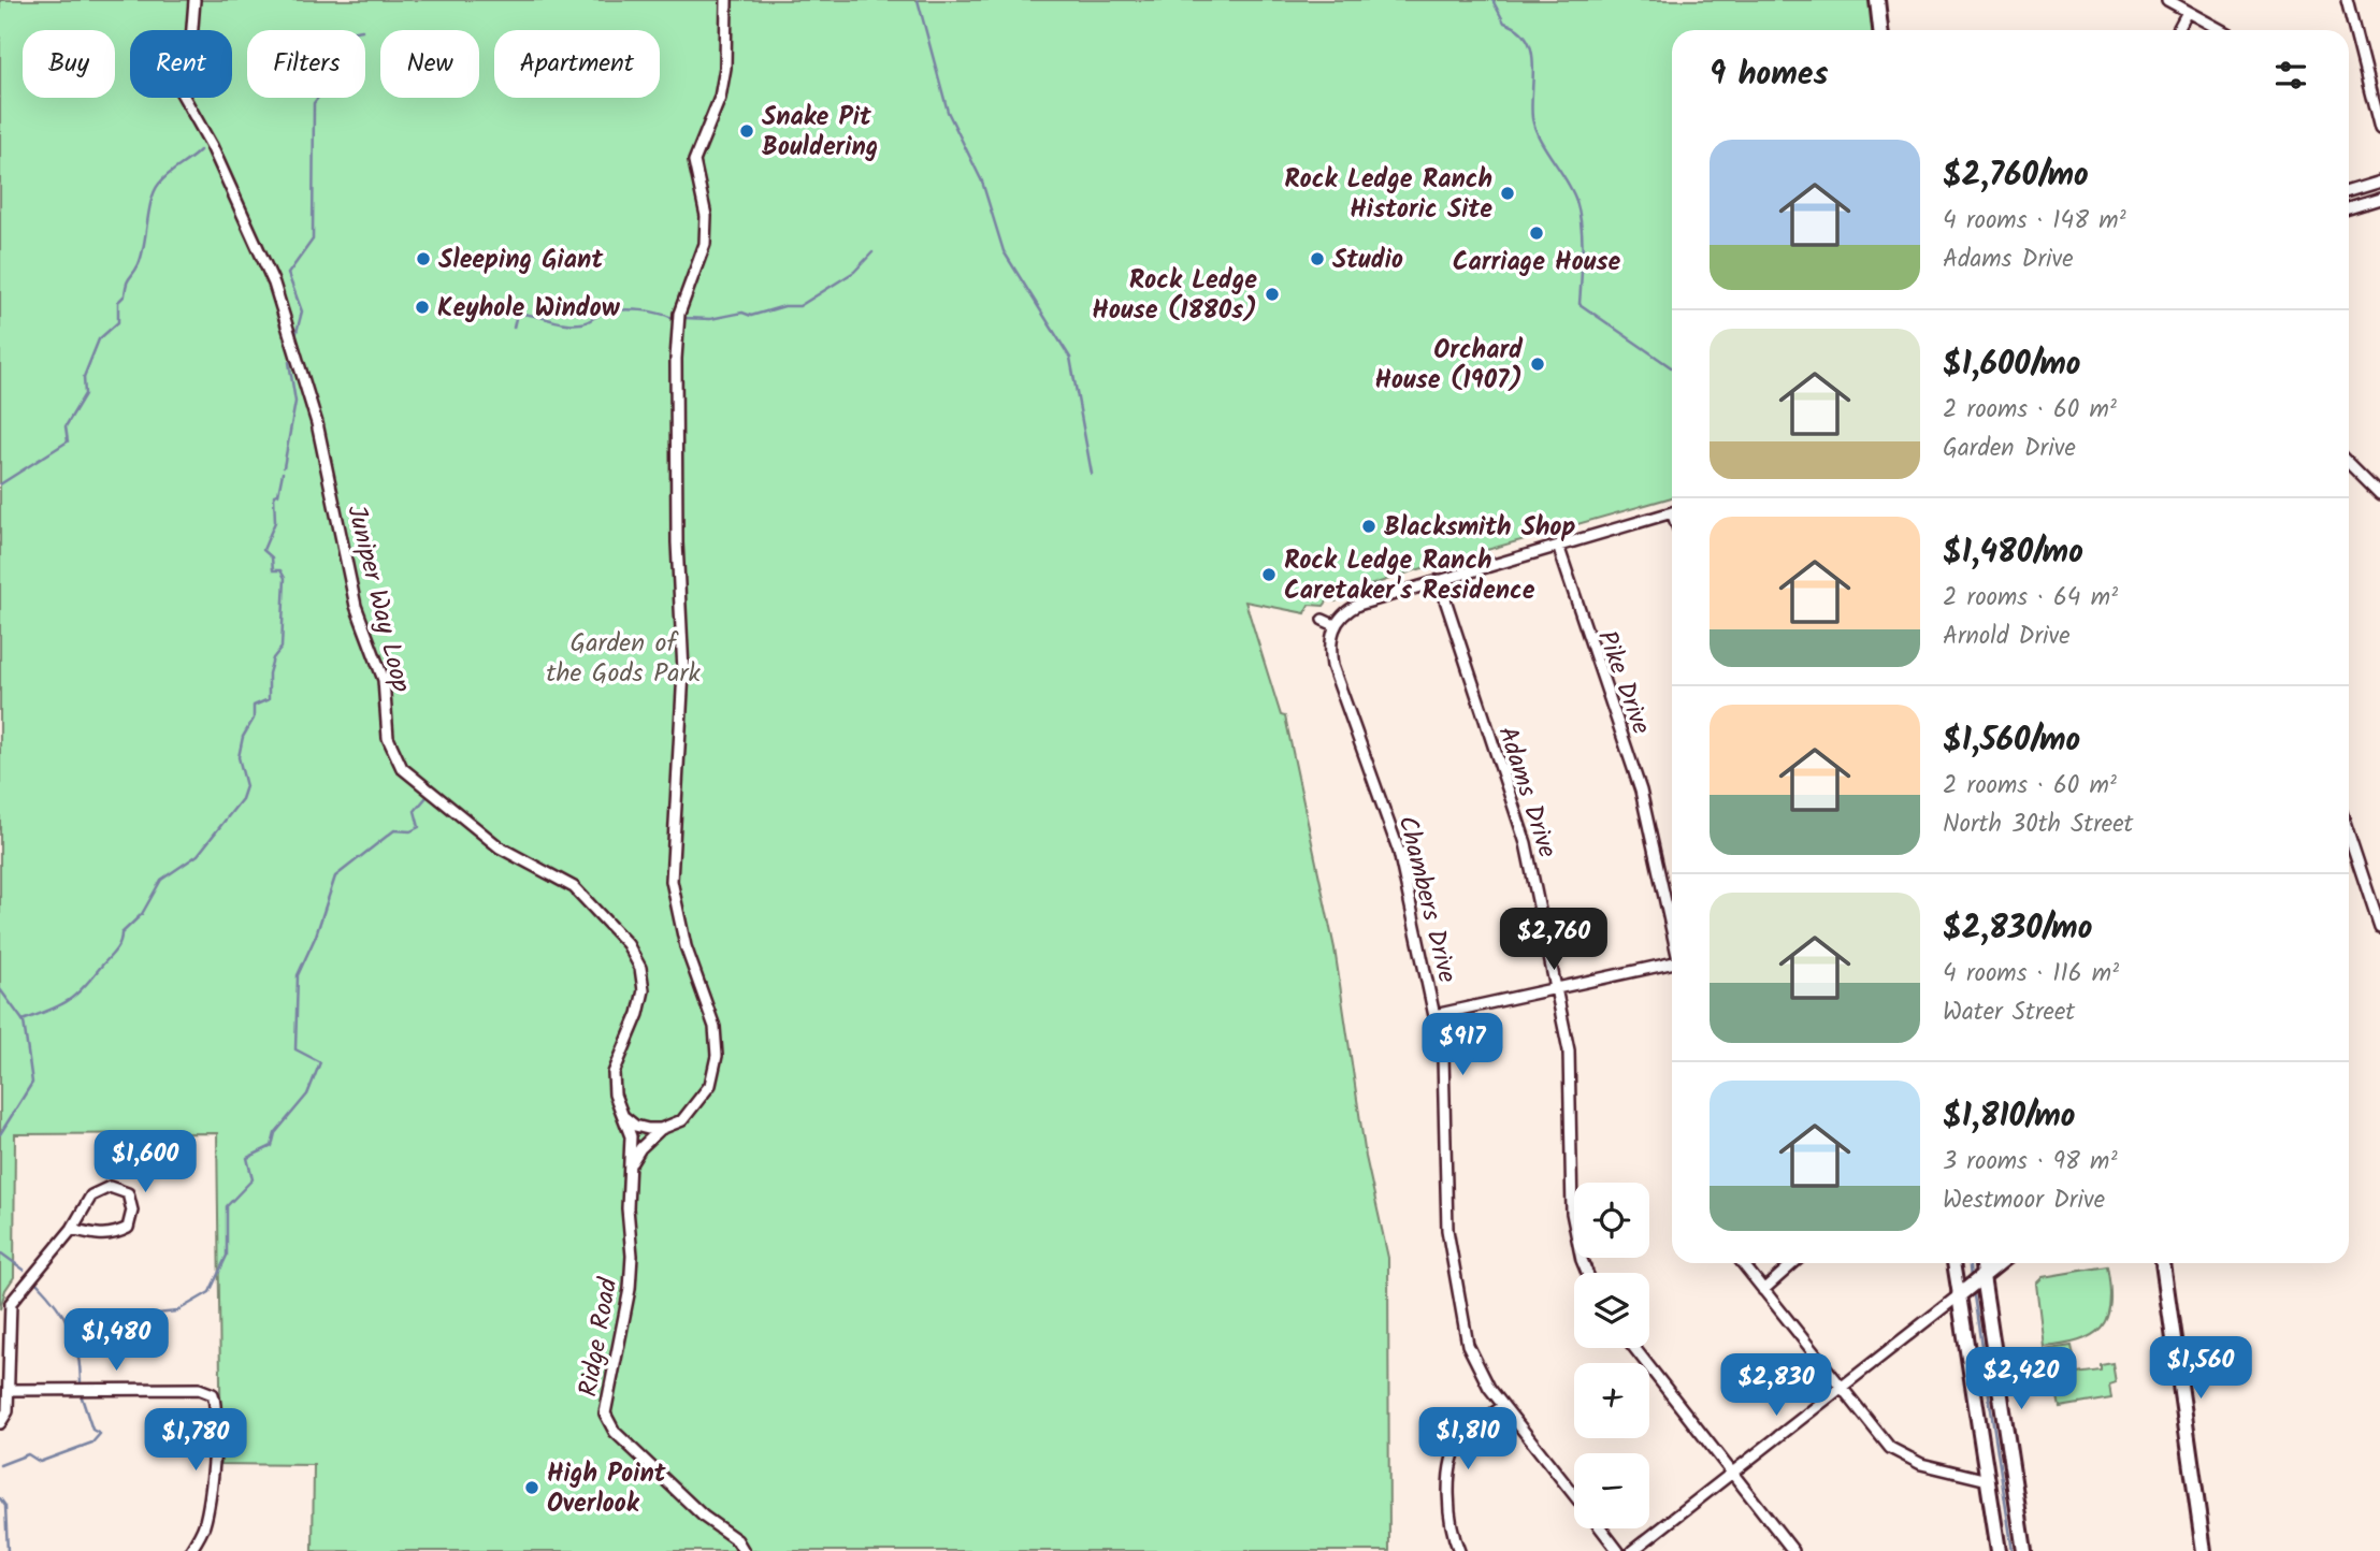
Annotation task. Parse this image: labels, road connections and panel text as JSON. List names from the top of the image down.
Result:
{
  "streets": {
    "street": [
      "Juniper Way Loop",
      "Pike Drive",
      "Adams Drive",
      "Chambers Drive",
      "Ridge Road"
    ]
  },
  "crossings": [
    ["Juniper Way Loop", "Ridge Road"]
  ],
  "parks": ["Garden of the Gods Park"],
  "places": [
    "Snake Pit Bouldering",
    "Rock Ledge Ranch Historic Site",
    "Carriage House",
    "Sleeping Giant",
    "Studio",
    "Rock Ledge House (1880s)",
    "Keyhole Window",
    "Orchard House (1907)",
    "Blacksmith Shop",
    "Rock Ledge Ranch Caretaker's Residence",
    "High Point Overlook"
  ],
  "page": {
    "chip": [
      "Buy",
      "Rent",
      "Filters",
      "New",
      "Apartment"
    ],
    "heading": "9 homes",
    "list": [
      {
        "name": "$2,760/mo",
        "note": "4 rooms · 148 m² · Adams Drive"
      },
      {
        "name": "$1,600/mo",
        "note": "2 rooms · 60 m² · Garden Drive"
      },
      {
        "name": "$1,480/mo",
        "note": "2 rooms · 64 m² · Arnold Drive"
      },
      {
        "name": "$1,560/mo",
        "note": "2 rooms · 60 m² · North 30th Street"
      },
      {
        "name": "$2,830/mo",
        "note": "4 rooms · 116 m² · Water Street"
      },
      {
        "name": "$1,810/mo",
        "note": "3 rooms · 98 m² · Westmoor Drive"
      }
    ],
    "price": [
      "$2,760",
      "$917",
      "$1,600",
      "$1,480",
      "$1,560",
      "$2,420",
      "$2,830",
      "$1,810",
      "$1,780"
    ],
    "map_buttons": ["+", "−"]
  }
}
